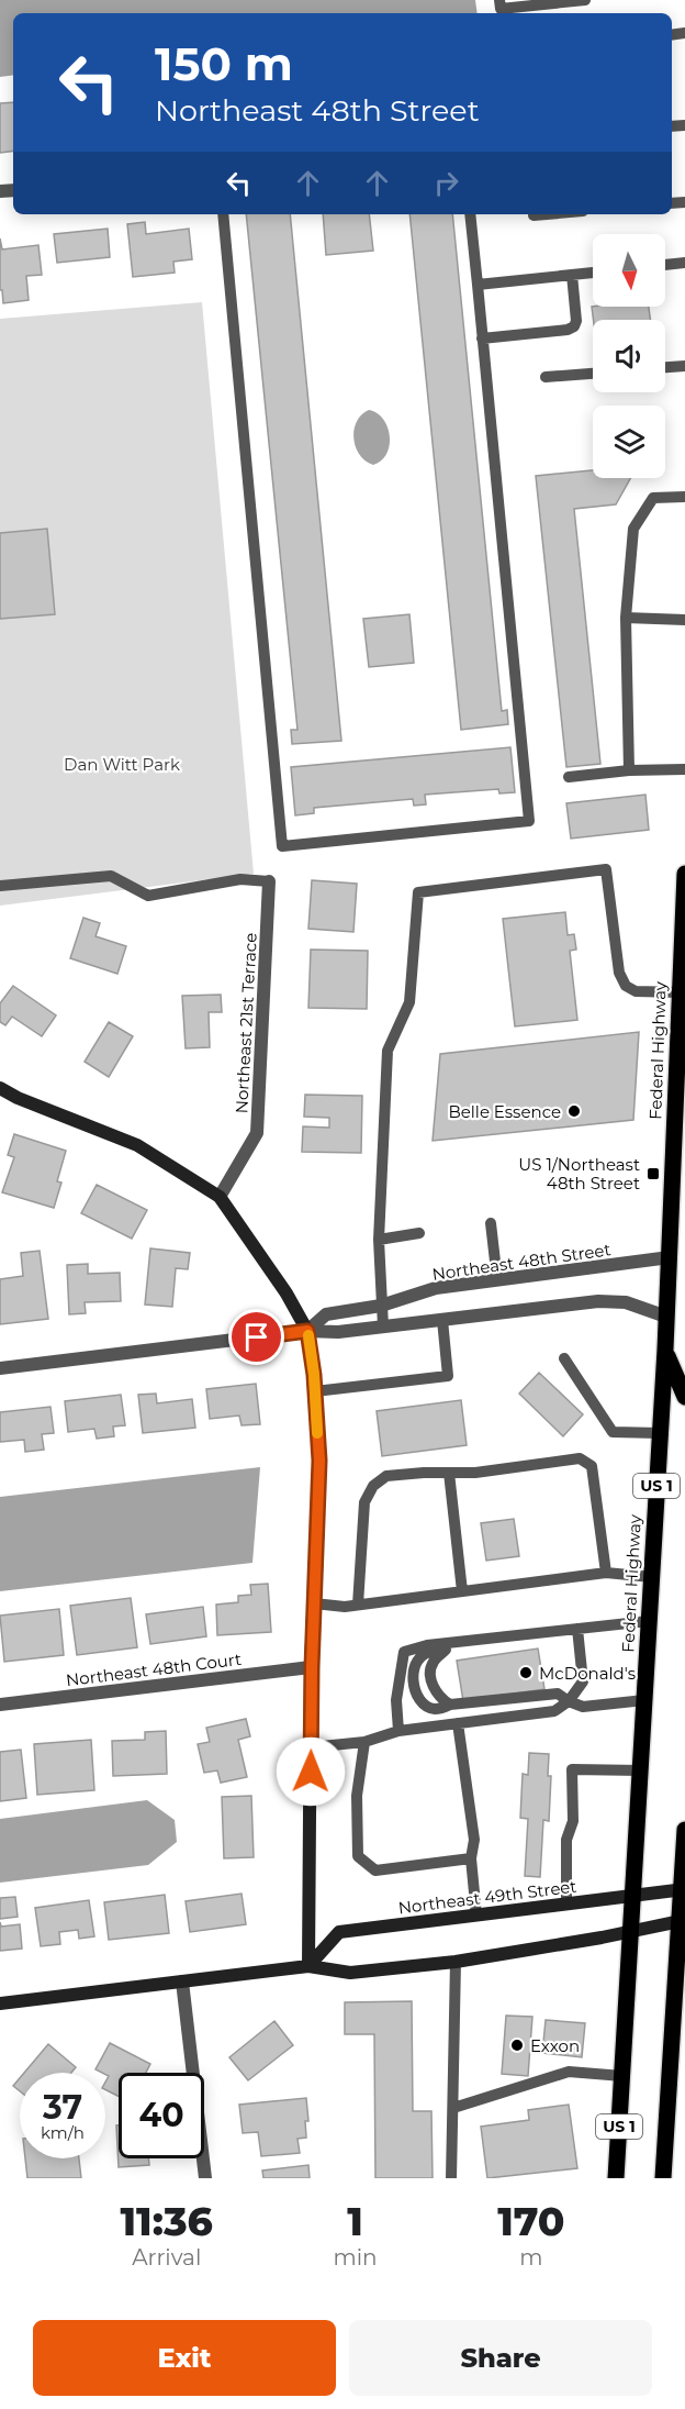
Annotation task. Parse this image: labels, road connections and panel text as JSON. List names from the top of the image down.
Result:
{
  "streets": {
    "main road": ["Federal Highway", "US 1"],
    "street": [
      "Northeast 21st Terrace",
      "Northeast 48th Street",
      "Northeast 48th Court",
      "Northeast 49th Street"
    ]
  },
  "crossings": [
    ["Federal Highway", "Northeast 48th Street"],
    ["Federal Highway", "Northeast 49th Street"],
    ["US 1", "Northeast 49th Street"]
  ],
  "parks": ["Dan Witt Park"],
  "places": {
    "other": ["Belle Essence", "McDonald's", "Exxon"],
    "transit": ["US 1/Northeast 48th Street"]
  },
  "north": "bottom",
  "page": {
    "turn": ["150 m", "Northeast 48th Street"],
    "speed": "37 km/h",
    "limit": "40",
    "eta": [
      "11:36",
      "Arrival",
      "1",
      "min",
      "170",
      "m"
    ],
    "buttons": ["Exit", "Share"]
  }
}
